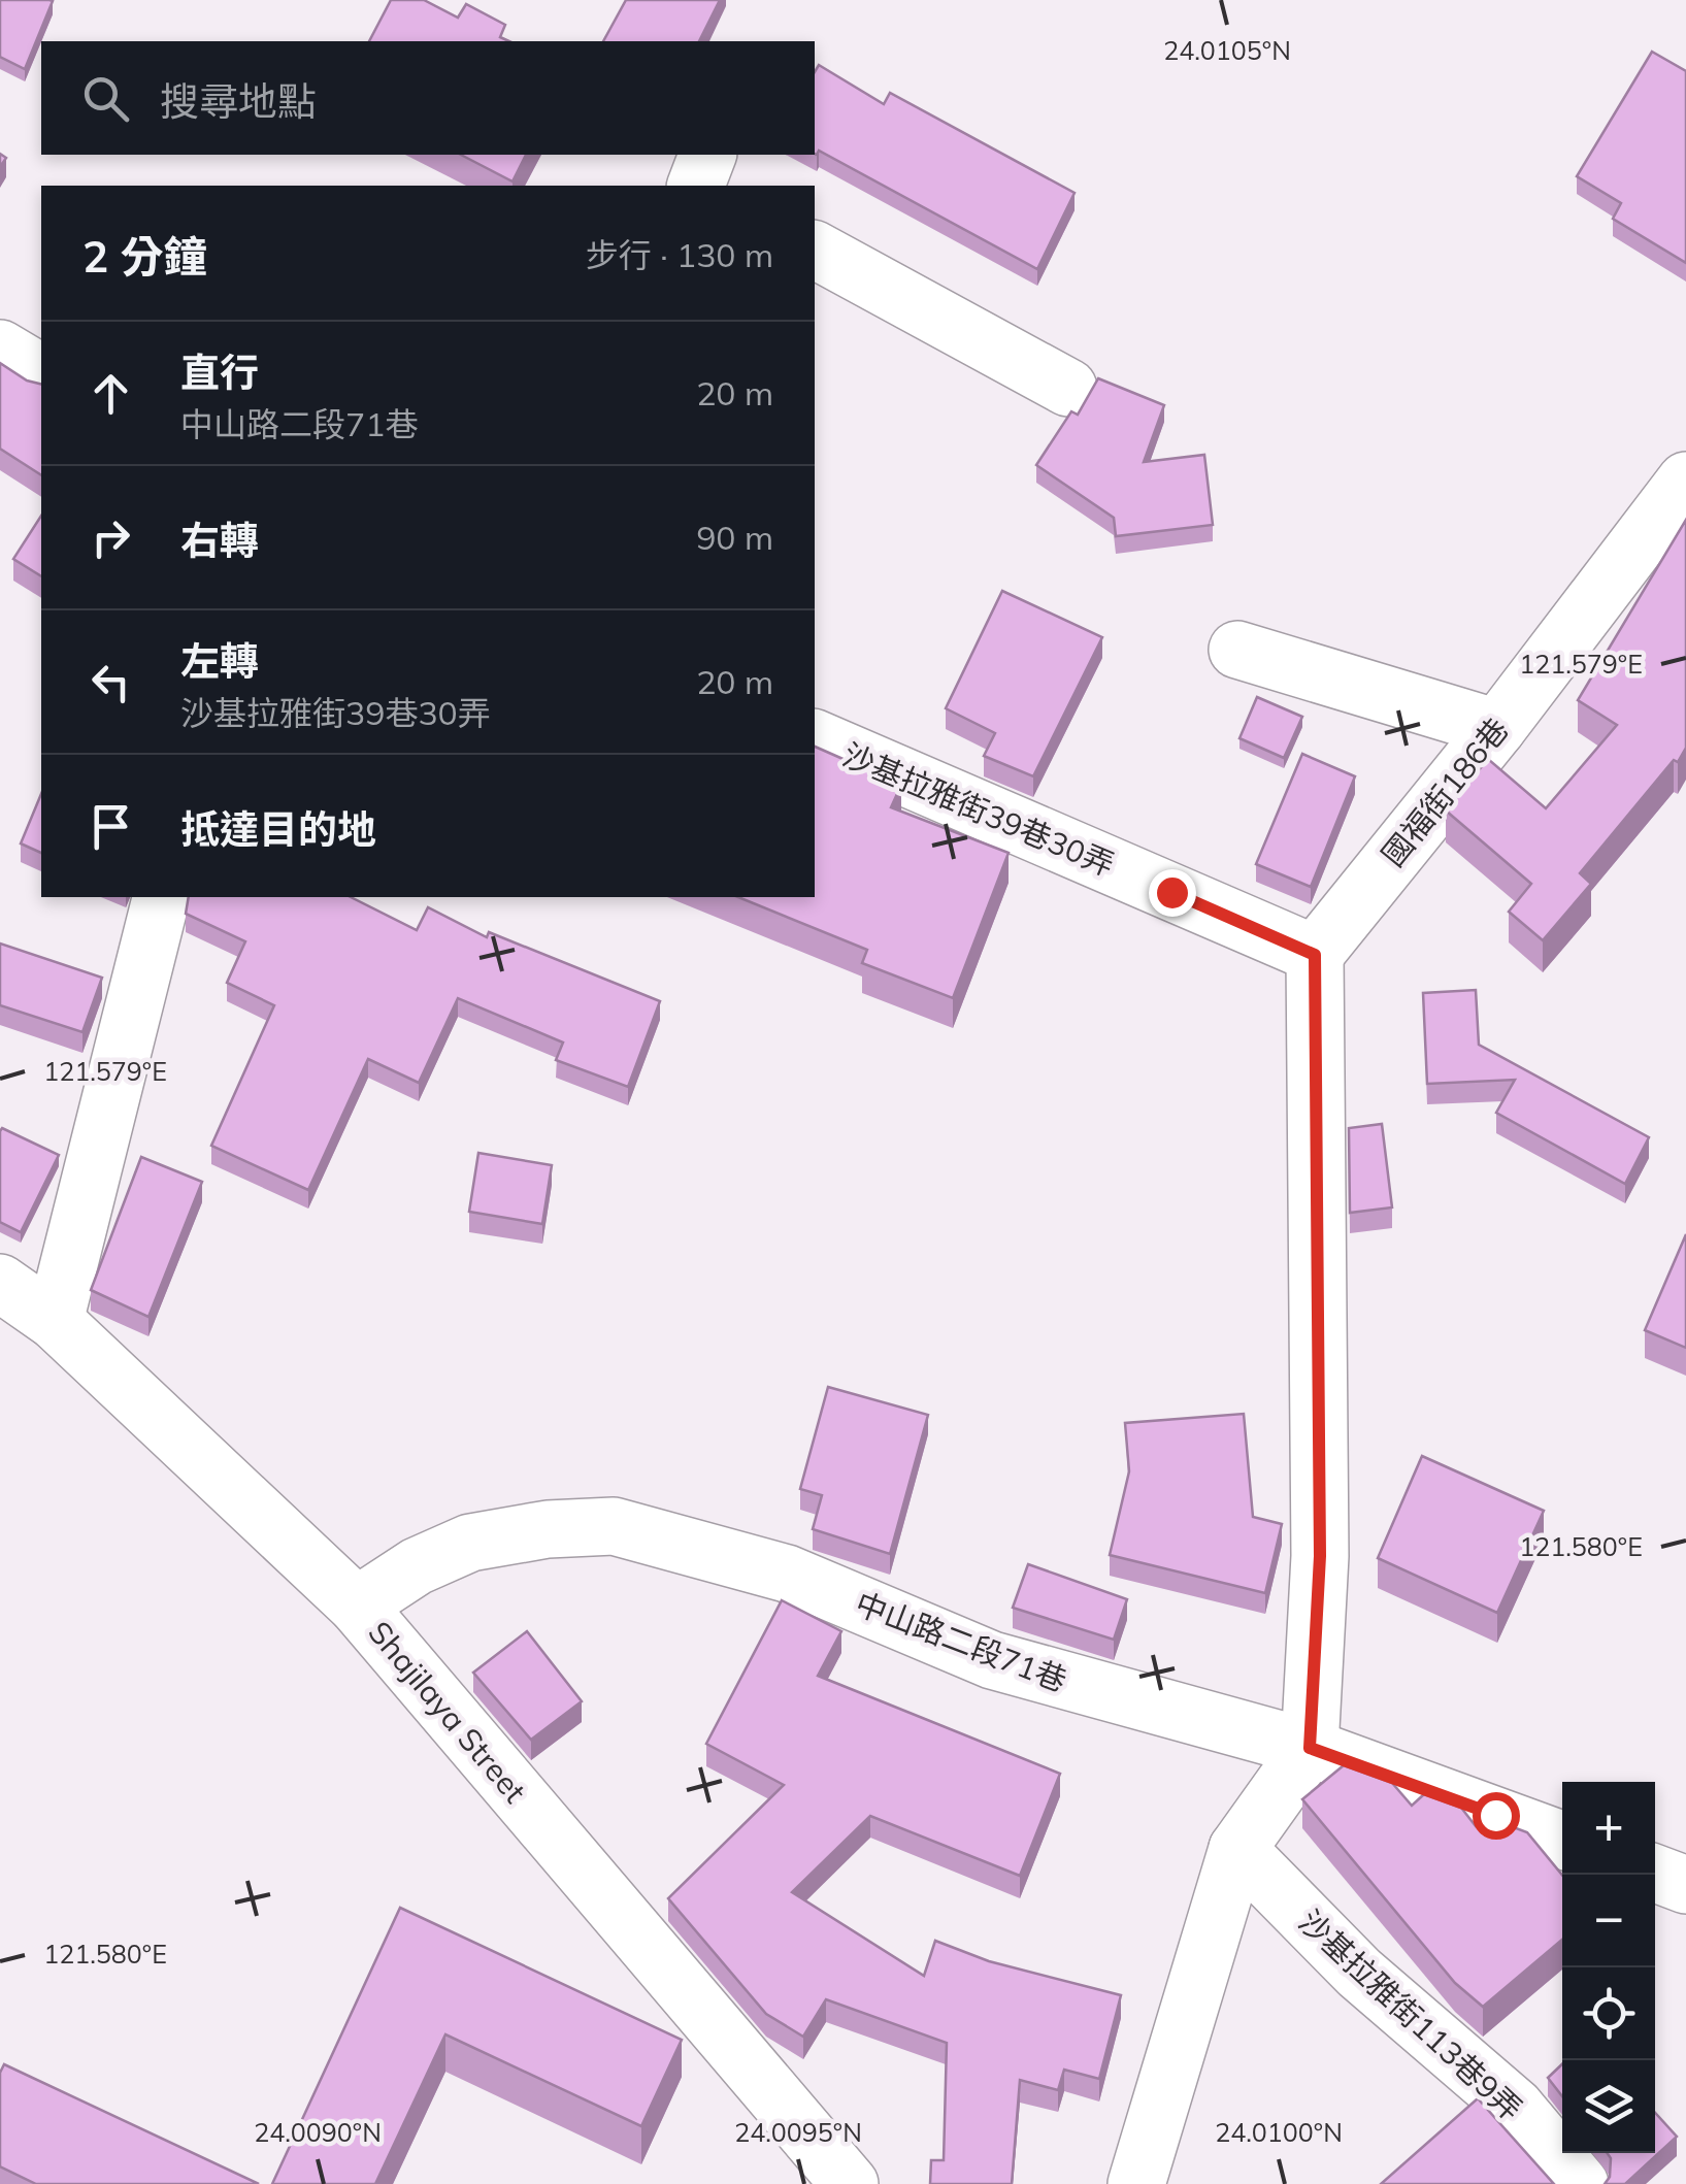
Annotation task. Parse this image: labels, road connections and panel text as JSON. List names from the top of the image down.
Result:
{
  "streets": {
    "street": [
      "國福街186巷",
      "沙基拉雅街39巷30弄",
      "中山路二段71巷",
      "Shajilaya Street",
      "沙基拉雅街113巷9弄"
    ]
  },
  "crossings": [
    ["國福街186巷", "沙基拉雅街39巷30弄"],
    ["中山路二段71巷", "Shajilaya Street"]
  ],
  "page": {
    "search": "搜尋地點",
    "heading": ["2 分鐘", "步行 · 130 m"],
    "list": [
      ["直行", "中山路二段71巷", "20 m"],
      ["右轉", "90 m"],
      ["左轉", "沙基拉雅街39巷30弄", "20 m"],
      "抵達目的地"
    ],
    "map_buttons": ["+", "−"]
  },
  "coordinates": [
    "24.0105°N",
    "121.579°E",
    "121.580°E",
    "24.0090°N",
    "24.0095°N",
    "24.0100°N"
  ]
}
